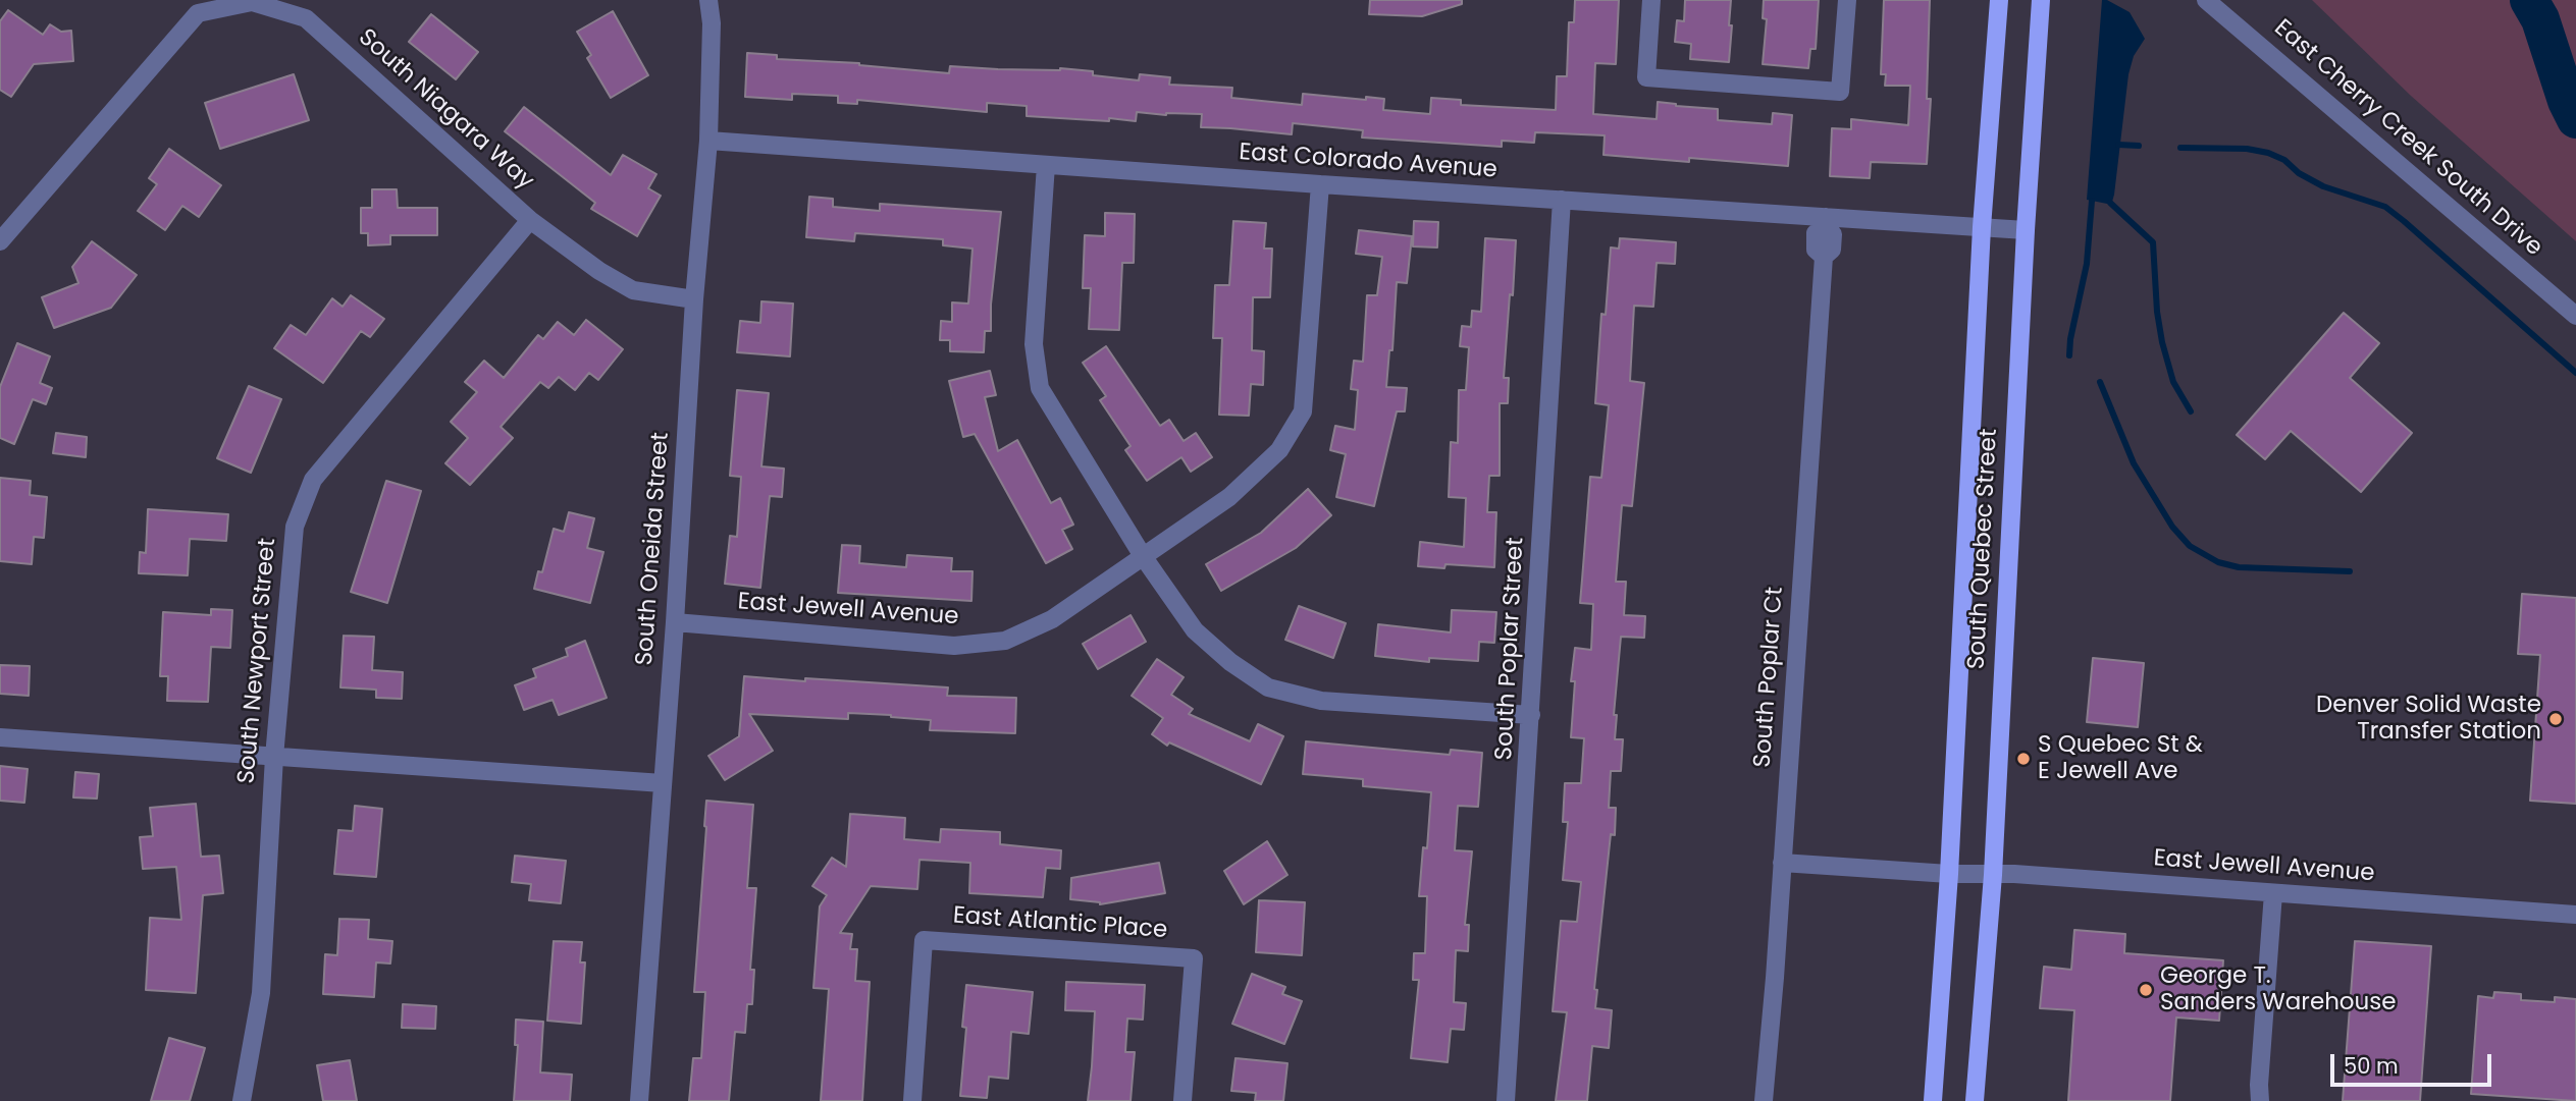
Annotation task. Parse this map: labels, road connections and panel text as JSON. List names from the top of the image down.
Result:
{
  "streets": {
    "main road": ["South Quebec Street"],
    "street": [
      "South Niagara Way",
      "East Cherry Creek South Drive",
      "East Colorado Avenue",
      "South Oneida Street",
      "East Jewell Avenue",
      "South Poplar Street",
      "South Newport Street",
      "South Poplar Ct",
      "East Atlantic Place"
    ]
  },
  "crossings": [
    ["South Niagara Way", "South Oneida Street"],
    ["South Niagara Way", "South Newport Street"],
    ["East Colorado Avenue", "South Oneida Street"],
    ["East Colorado Avenue", "South Quebec Street"],
    ["East Colorado Avenue", "East Jewell Avenue"],
    ["East Colorado Avenue", "South Poplar Street"],
    ["East Colorado Avenue", "South Poplar Ct"],
    ["South Oneida Street", "East Jewell Avenue"],
    ["South Quebec Street", "East Jewell Avenue"],
    ["East Jewell Avenue", "South Poplar Ct"]
  ],
  "places": ["Denver Solid Waste Transfer Station", "S Quebec St & E Jewell Ave", "George T. Sanders Warehouse"],
  "scale_bar": "50 m"
}
